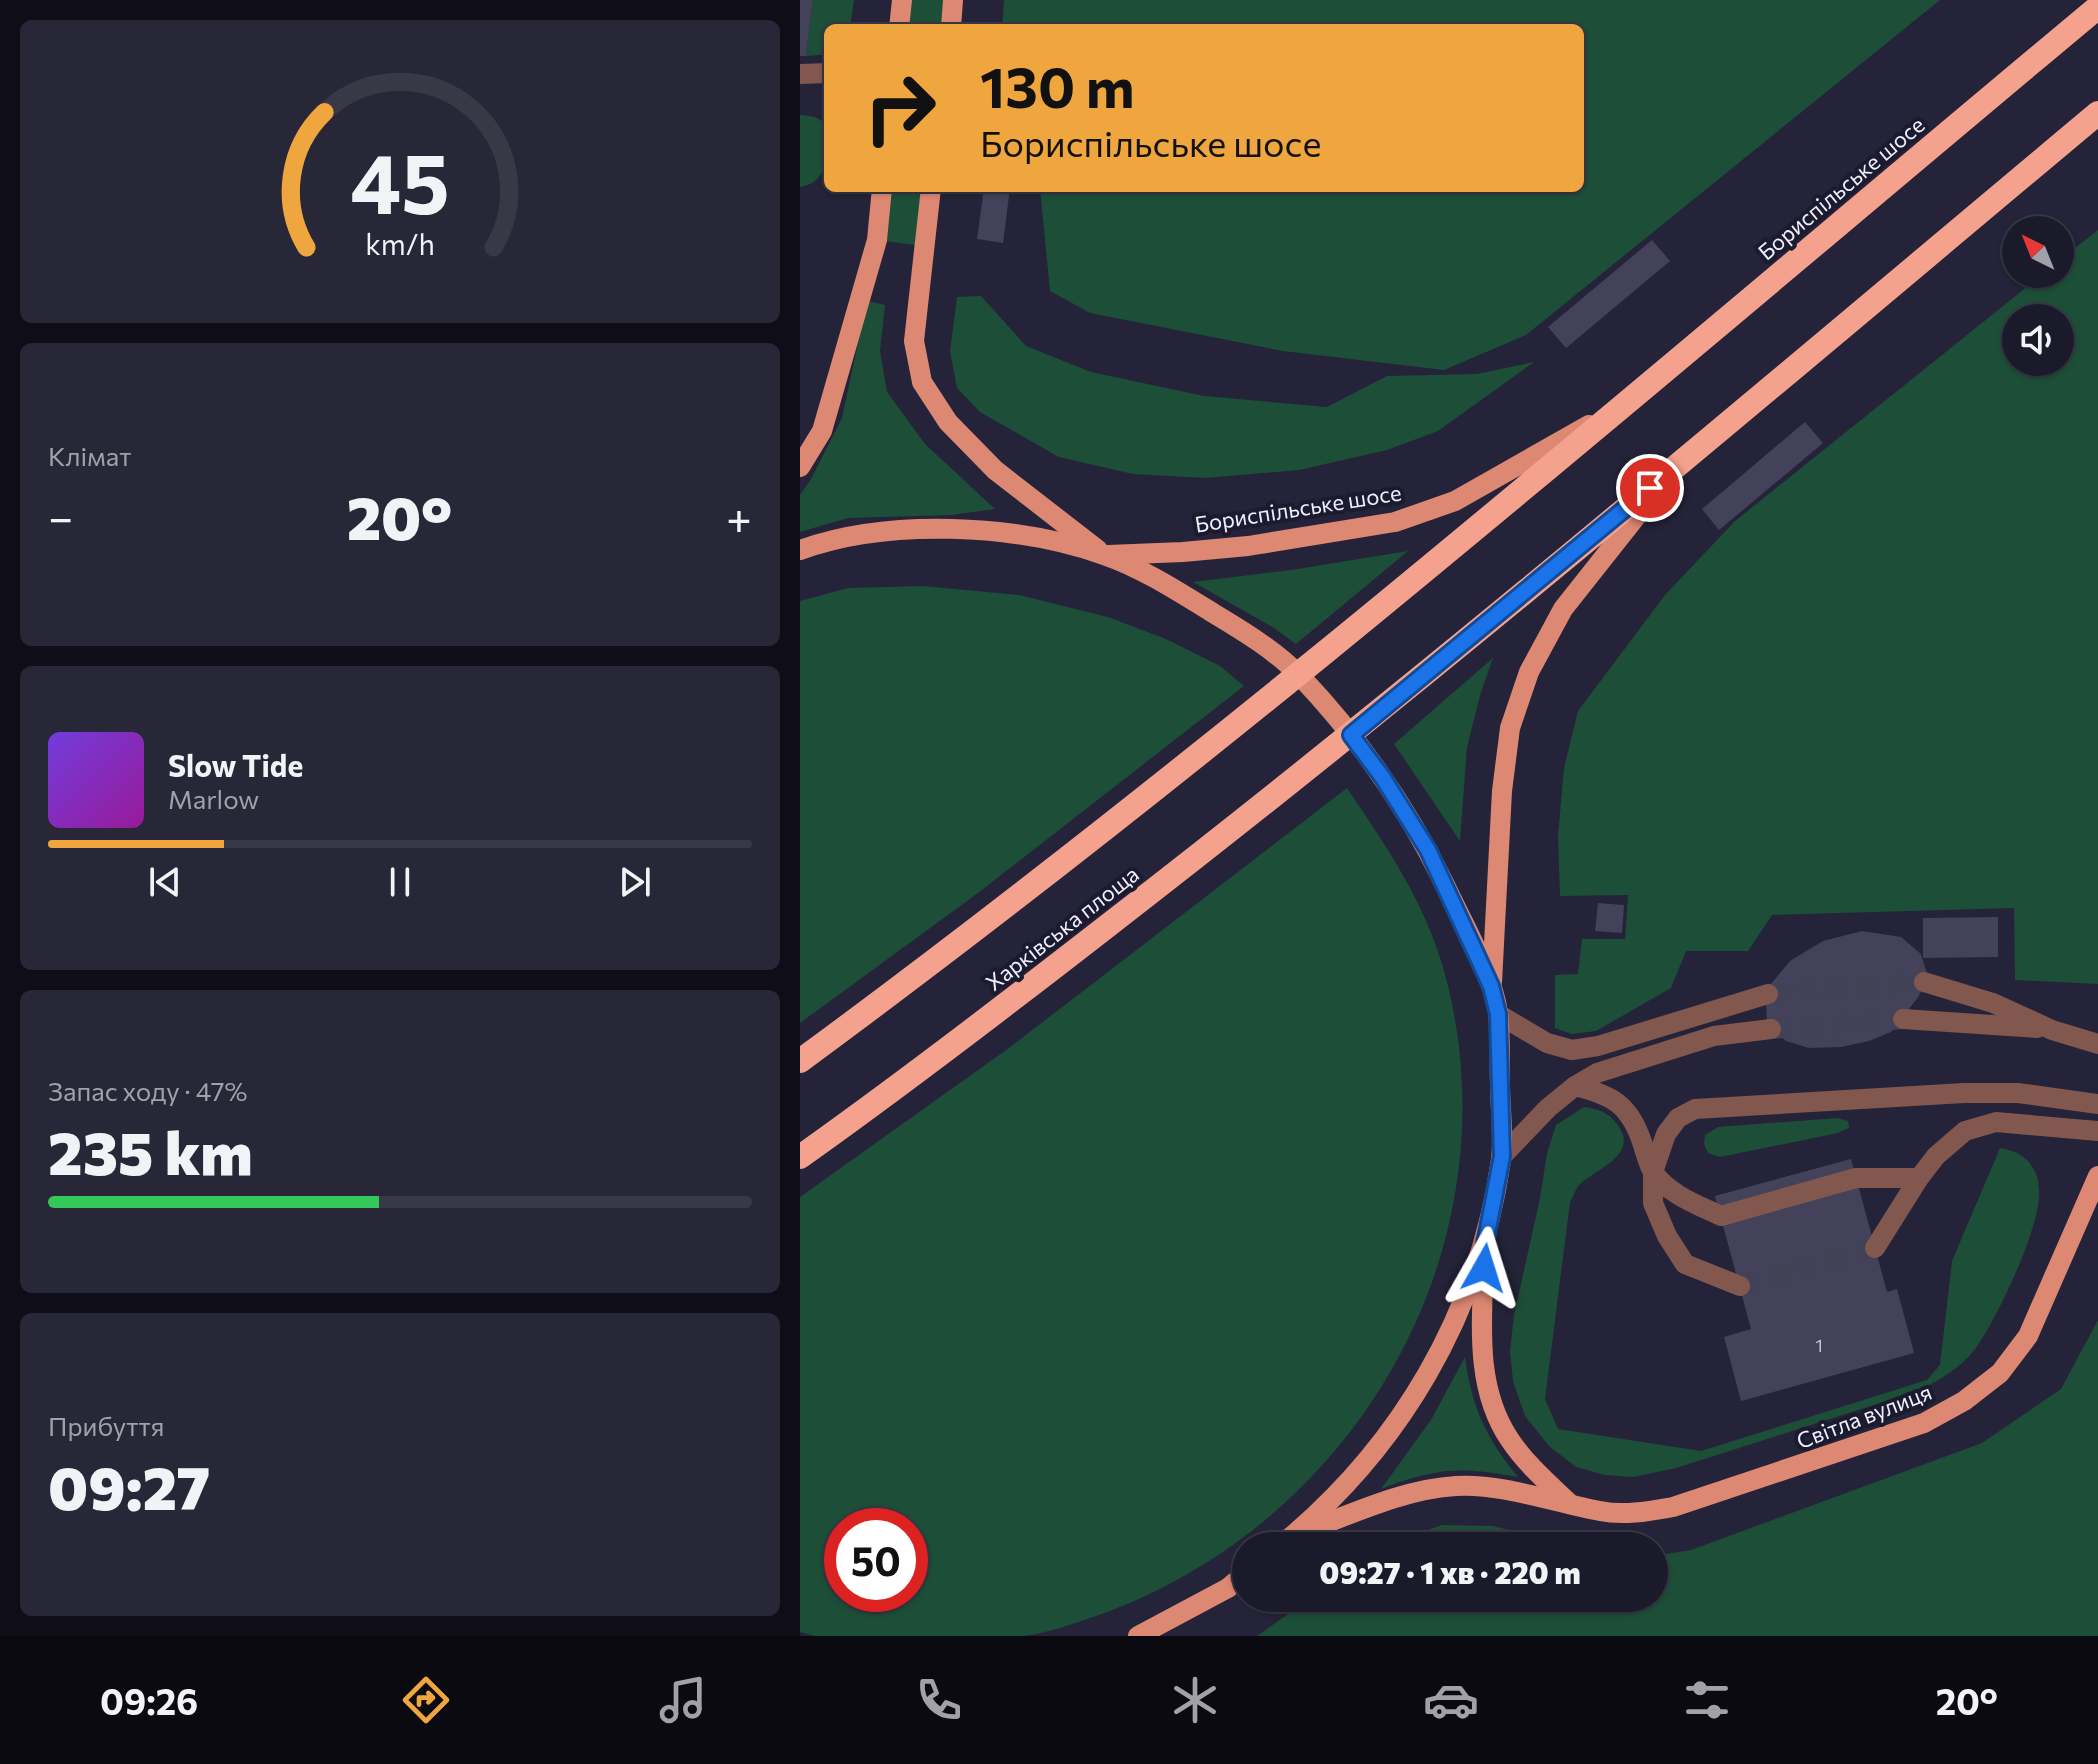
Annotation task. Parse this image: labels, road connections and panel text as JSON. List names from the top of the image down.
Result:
{
  "streets": {
    "highway": ["Бориспільське шосе", "Харківська площа"],
    "main road": ["Світла вулиця"]
  },
  "house_numbers": ["1"],
  "north": "top left",
  "page": {
    "turn": ["130 m", "Бориспільське шосе"],
    "tile": [
      "Клімат",
      ["Запас ходу · 47%", "235 km"],
      ["Прибуття", "09:27"]
    ],
    "heat": ["−", "20°", "+"],
    "song": ["Slow Tide", "Marlow"],
    "limit": "50",
    "trip": "09:27 · 1 хв · 220 m",
    "tabs": ["09:26", "20°"],
    "gauge": ["45", "km/h"]
  }
}
